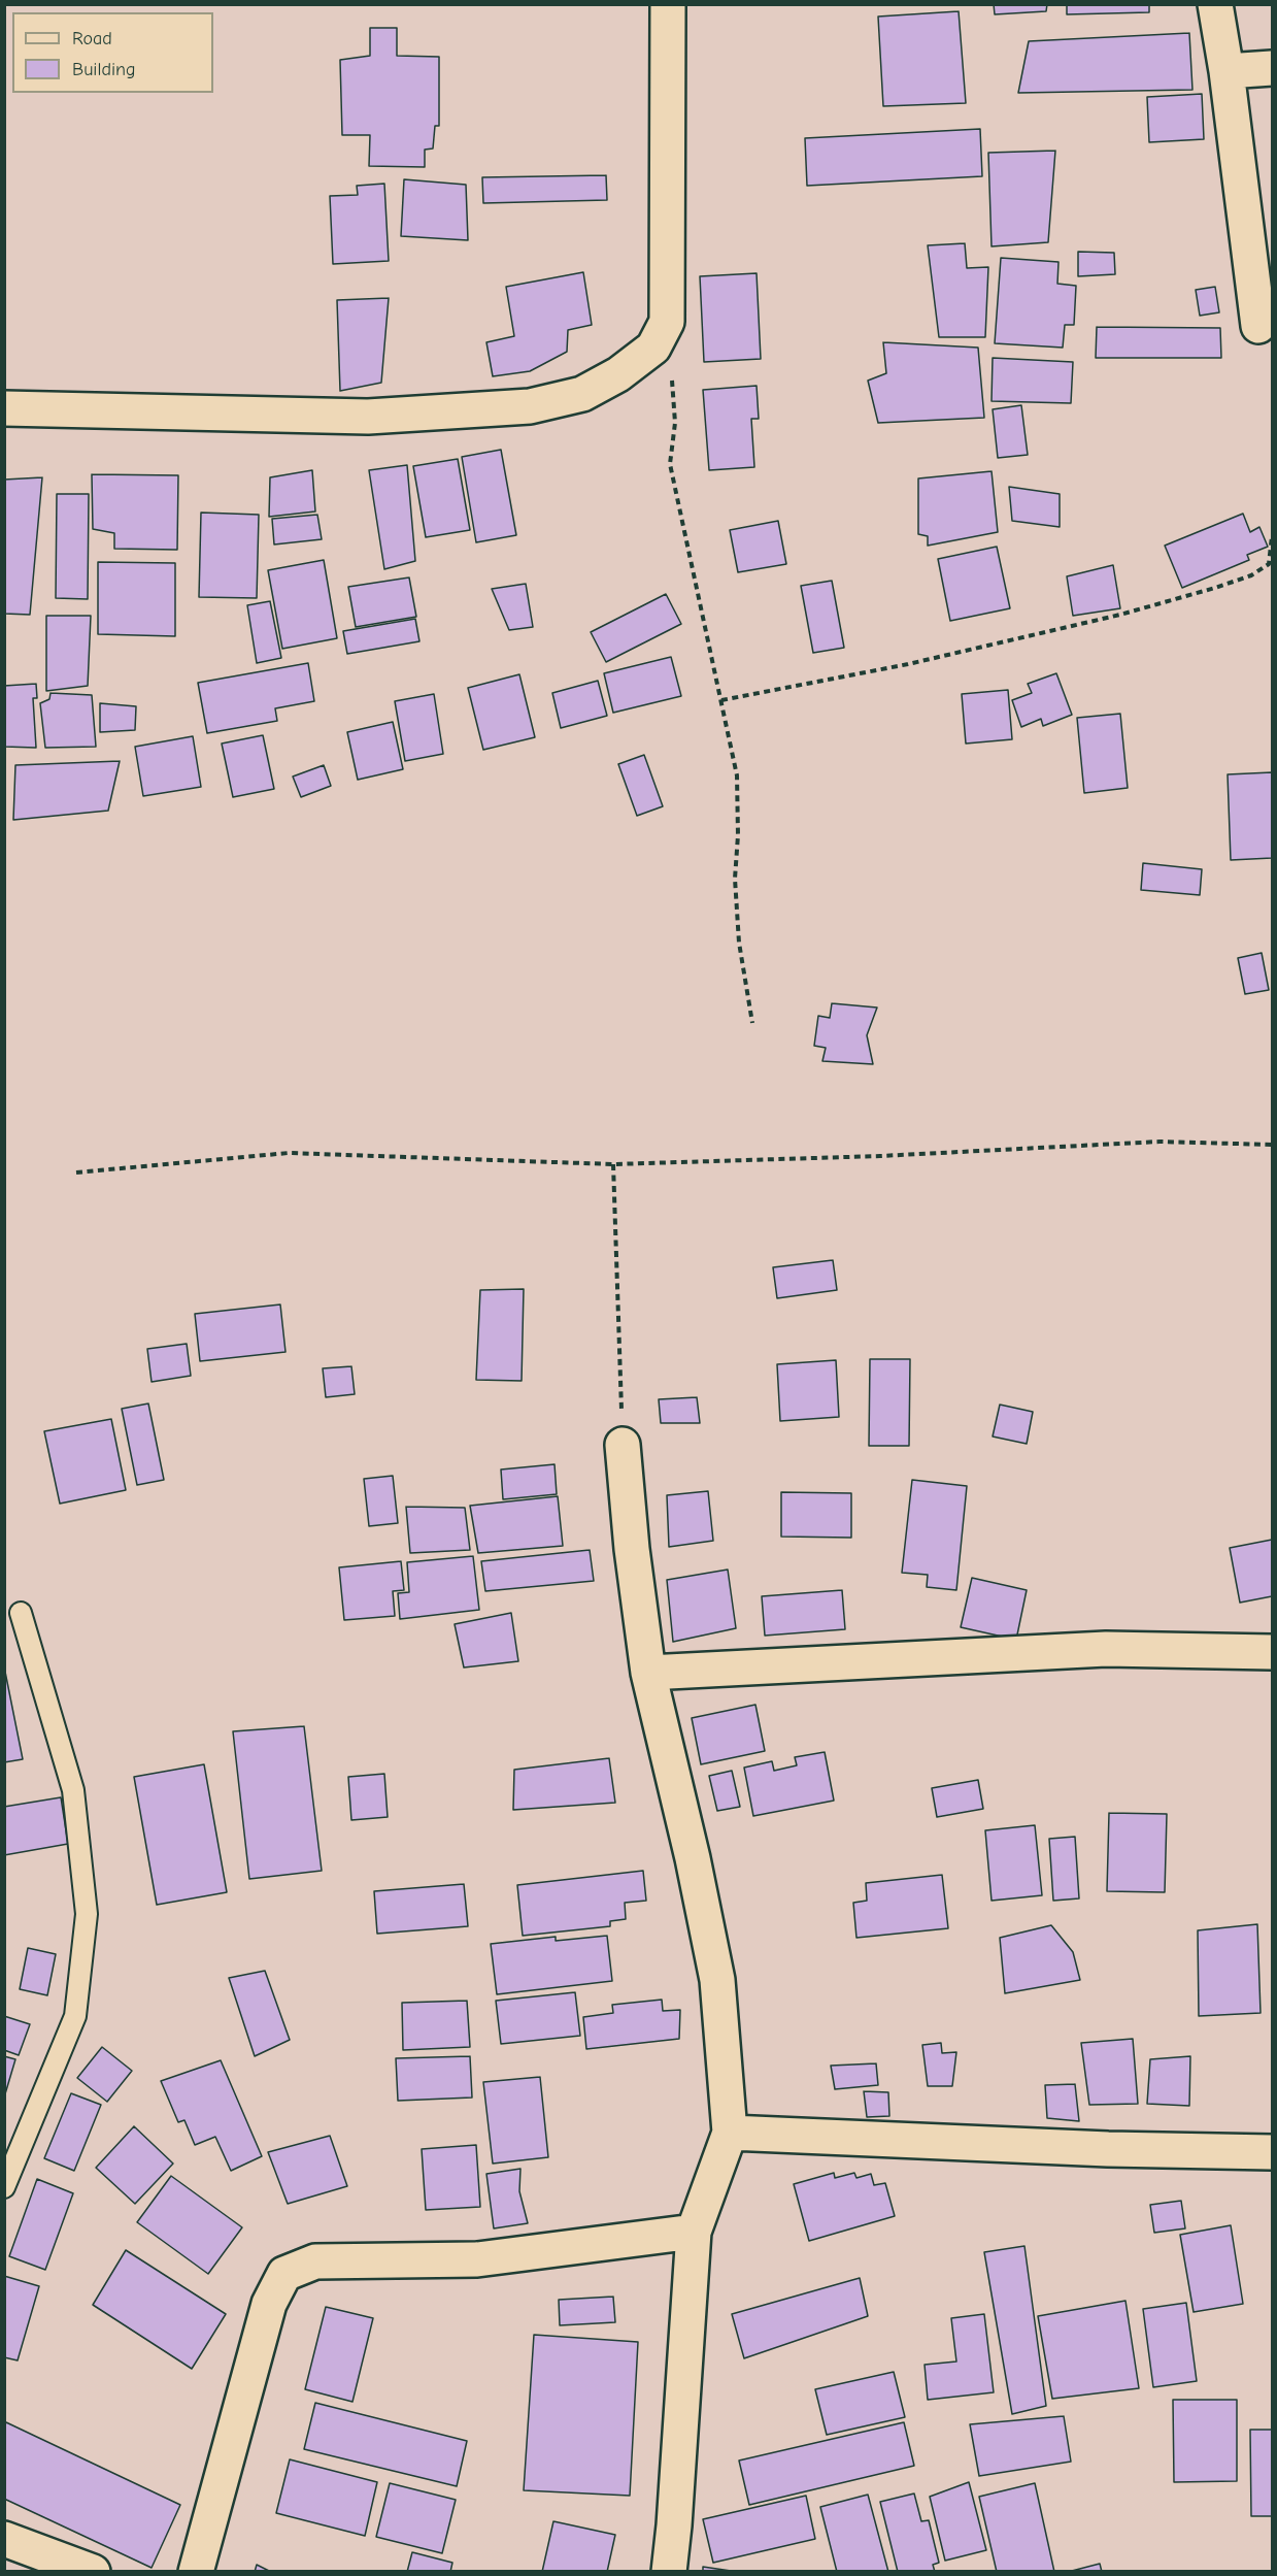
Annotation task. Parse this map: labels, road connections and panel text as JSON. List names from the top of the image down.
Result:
{
  "legend": ["Road", "Building"]
}
